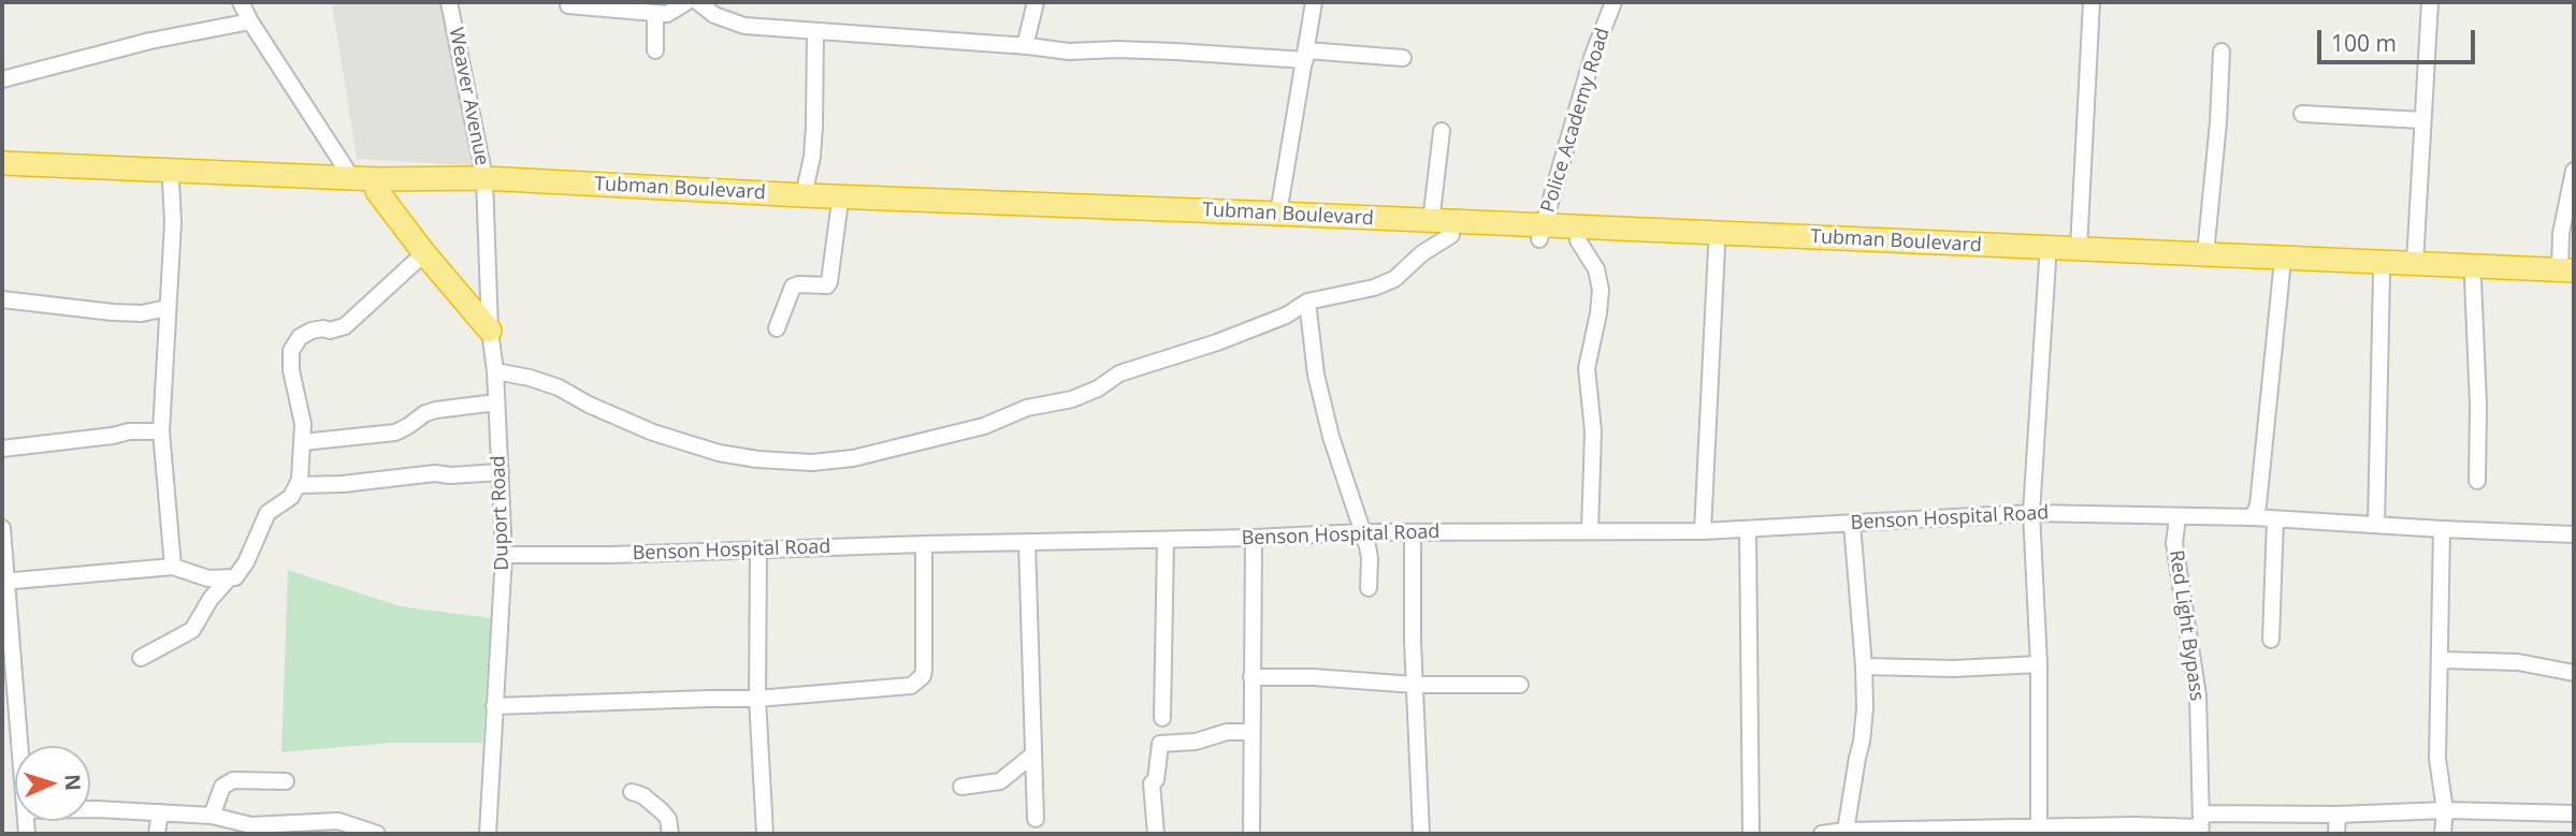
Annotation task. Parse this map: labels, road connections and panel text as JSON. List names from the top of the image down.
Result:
{
  "streets": {
    "highway": ["Tubman Boulevard"],
    "street": [
      "Weaver Avenue",
      "Police Academy Road",
      "Duport Road",
      "Benson Hospital Road",
      "Red Light Bypass"
    ]
  },
  "crossings": [
    ["Weaver Avenue", "Tubman Boulevard"],
    ["Weaver Avenue", "Duport Road"],
    ["Police Academy Road", "Tubman Boulevard"],
    ["Tubman Boulevard", "Duport Road"],
    ["Duport Road", "Benson Hospital Road"],
    ["Benson Hospital Road", "Red Light Bypass"]
  ],
  "scale_bar": "100 m",
  "north": "right"
}
